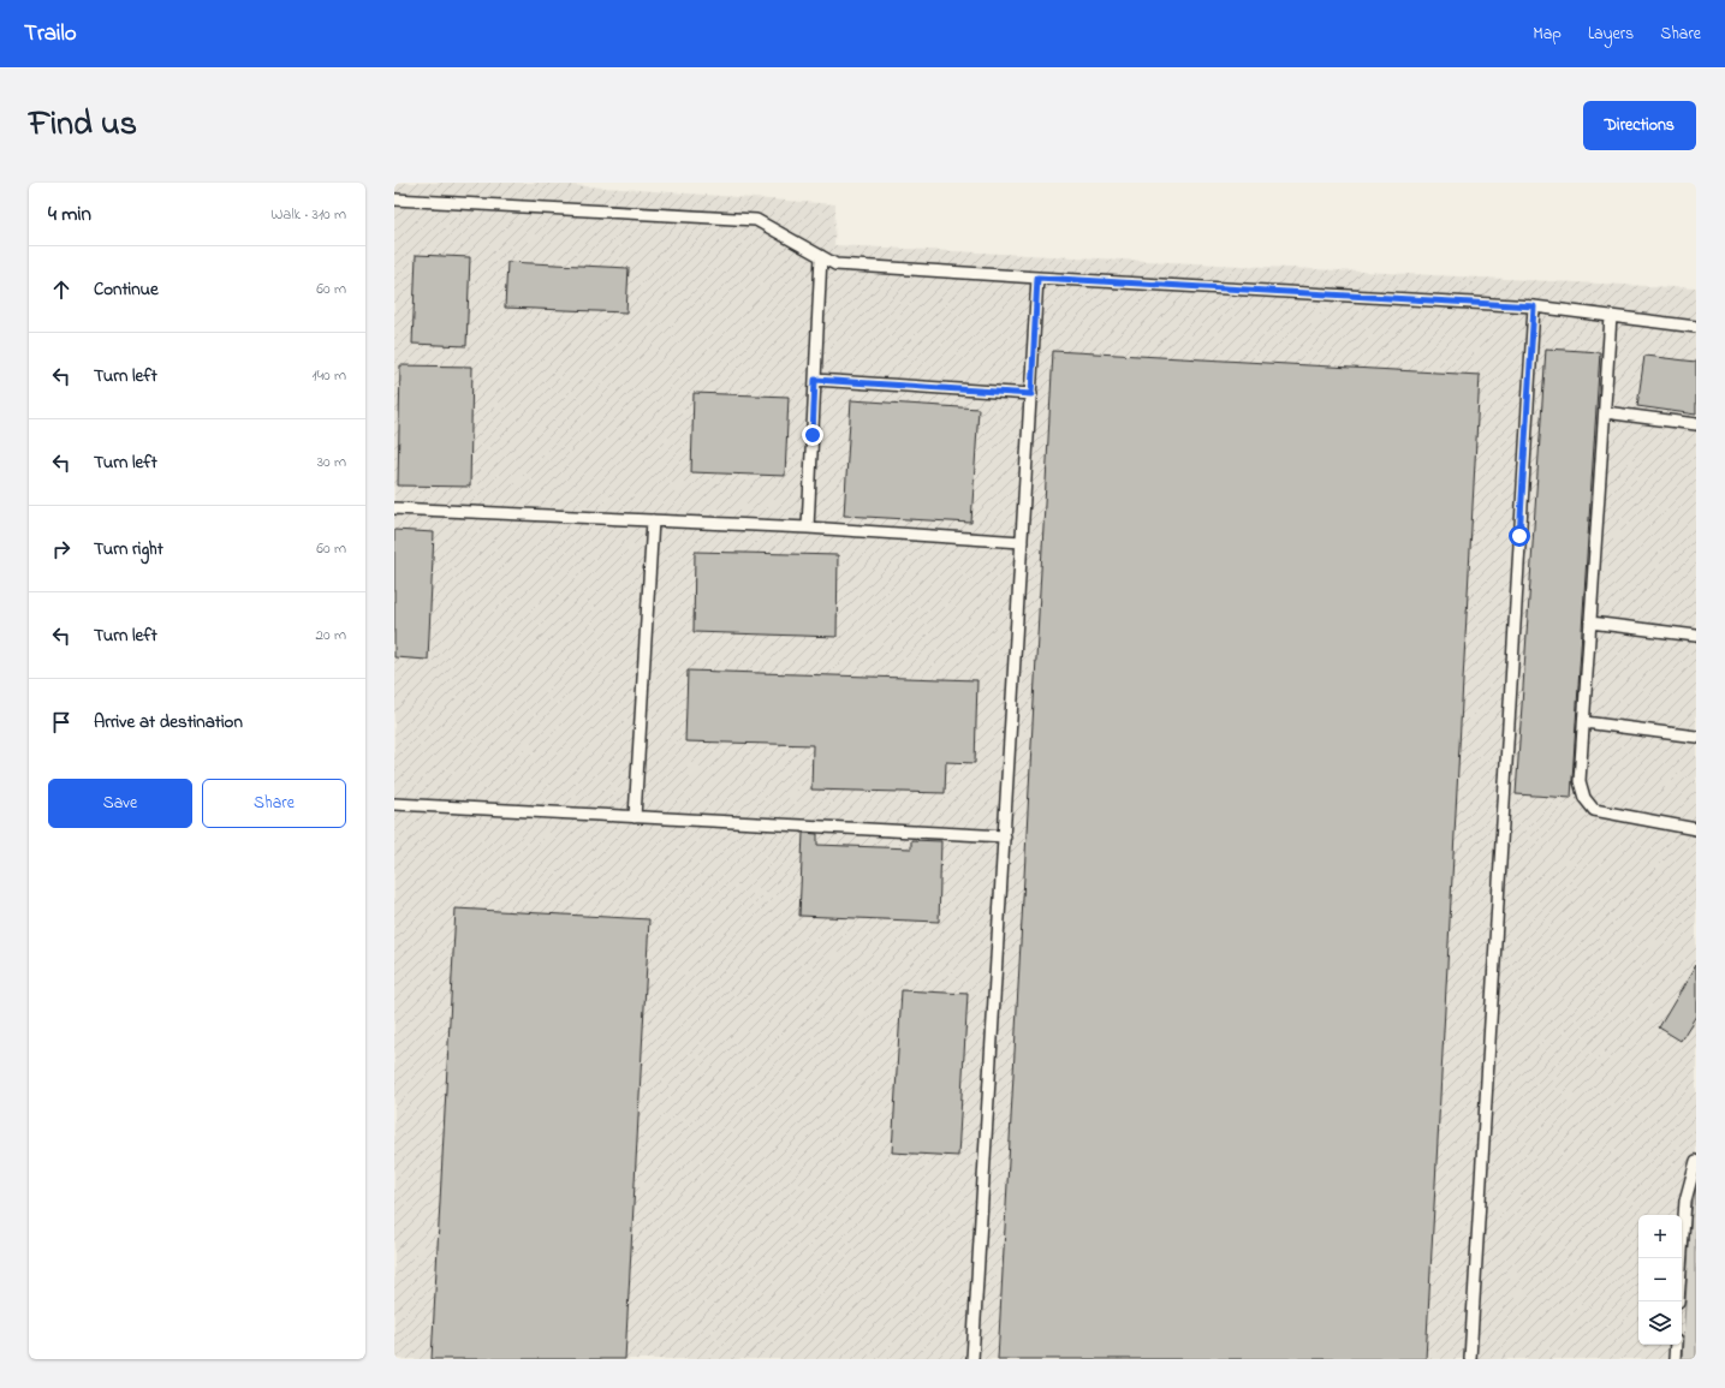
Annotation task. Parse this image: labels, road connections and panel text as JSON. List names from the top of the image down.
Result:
{
  "page": {
    "header": "Trailo",
    "nav": ["Map", "Layers", "Share"],
    "title": "Find us",
    "buttons": [
      "Directions",
      ["Save", "Share"]
    ],
    "heading": ["4 min", "Walk · 310 m"],
    "list": [
      ["Continue", "60 m"],
      ["Turn left", "140 m"],
      ["Turn left", "30 m"],
      ["Turn right", "60 m"],
      ["Turn left", "20 m"],
      "Arrive at destination"
    ],
    "map_buttons": ["+", "−"]
  }
}
